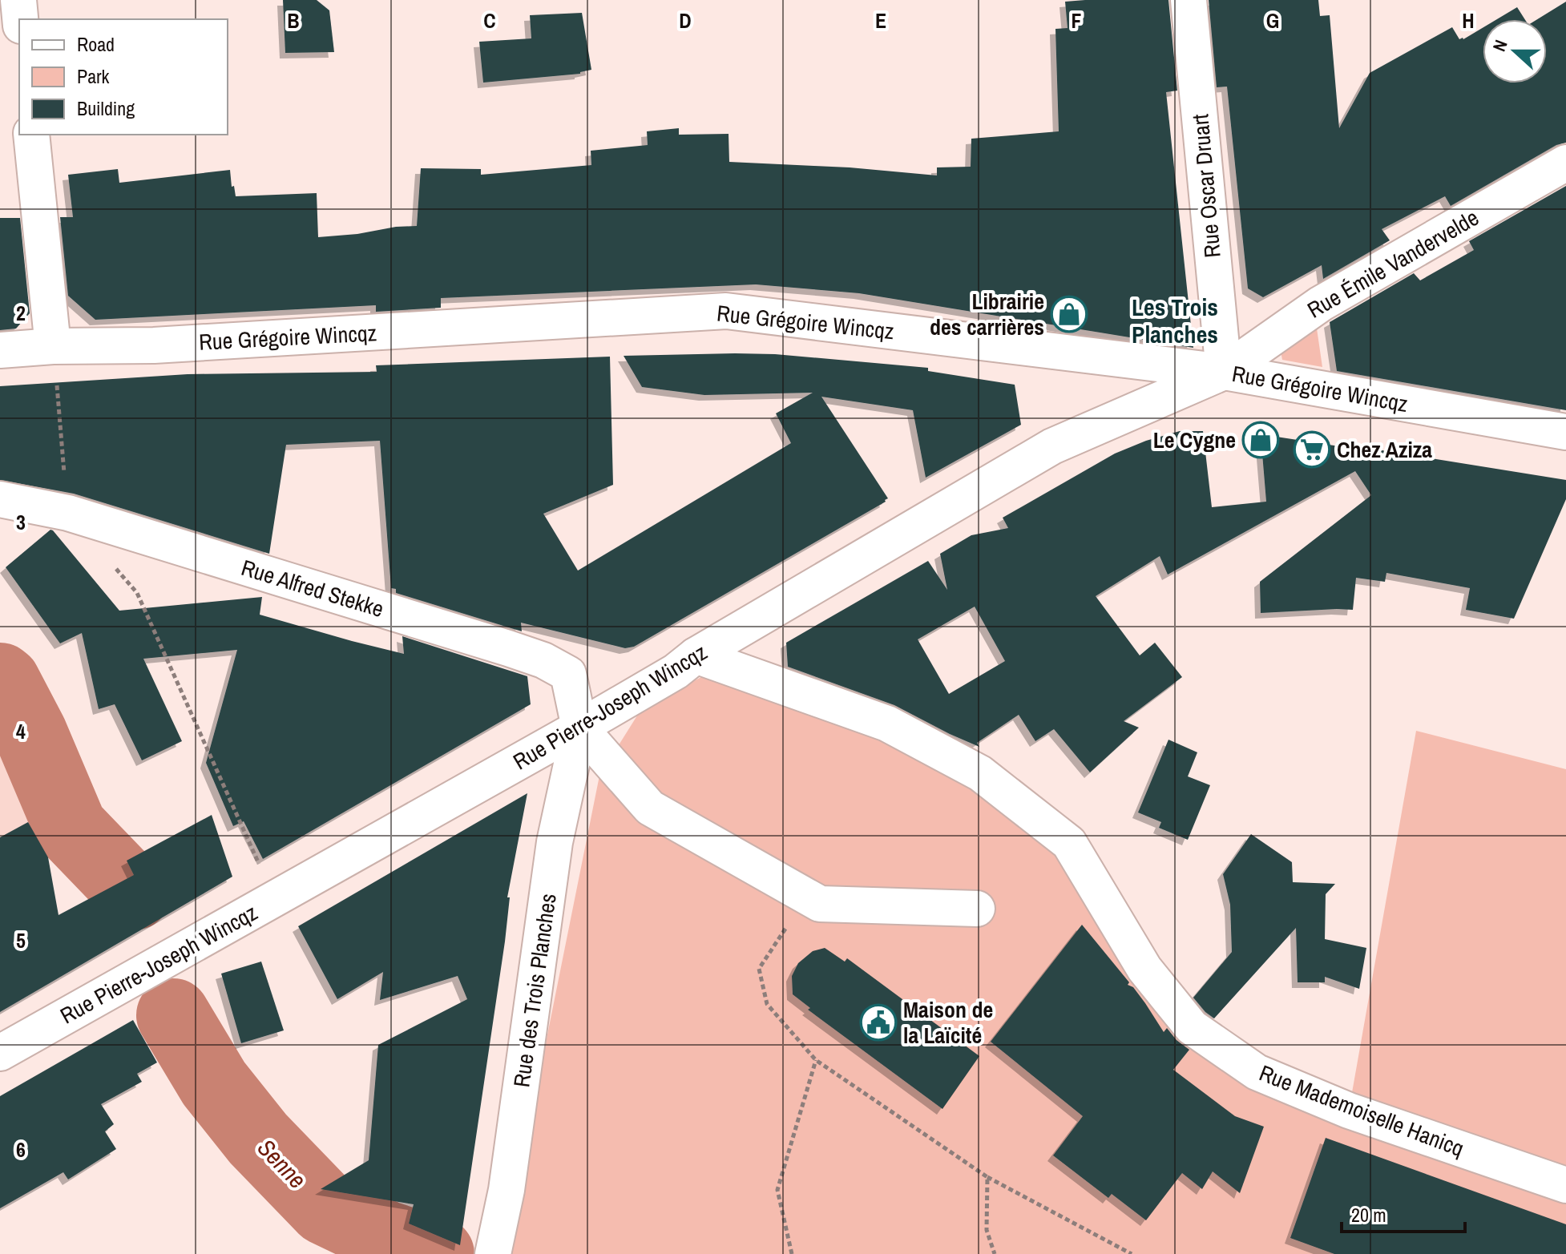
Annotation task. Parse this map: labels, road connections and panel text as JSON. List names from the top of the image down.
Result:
{
  "streets": {
    "street": [
      "Rue Oscar Druart",
      "Rue Émile Vandervelde",
      "Rue Grégoire Wincqz",
      "Rue Alfred Stekke",
      "Rue Pierre-Joseph Wincqz",
      "Rue des Trois Planches",
      "Rue Mademoiselle Hanicq"
    ]
  },
  "crossings": [
    ["Rue Oscar Druart", "Rue Émile Vandervelde"],
    ["Rue Oscar Druart", "Rue Grégoire Wincqz"],
    ["Rue Oscar Druart", "Rue Pierre-Joseph Wincqz"],
    ["Rue Émile Vandervelde", "Rue Grégoire Wincqz"],
    ["Rue Émile Vandervelde", "Rue Pierre-Joseph Wincqz"],
    ["Rue Grégoire Wincqz", "Rue Pierre-Joseph Wincqz"],
    ["Rue Alfred Stekke", "Rue Pierre-Joseph Wincqz"],
    ["Rue Alfred Stekke", "Rue des Trois Planches"],
    ["Rue Pierre-Joseph Wincqz", "Rue des Trois Planches"],
    ["Rue Pierre-Joseph Wincqz", "Rue Mademoiselle Hanicq"]
  ],
  "districts": ["Les Trois Planches"],
  "water": ["Senne"],
  "places": {
    "shop": ["Librairie des carrières", "Le Cygne"],
    "supermarket": ["Chez Aziza"],
    "public building": ["Maison de la Laïcité"]
  },
  "legend": ["Road", "Park", "Building"],
  "scale_bar": "20 m",
  "north": "left",
  "grid": {
    "columns": [
      "B",
      "C",
      "D",
      "E",
      "F",
      "G",
      "H"
    ],
    "rows": [
      "2",
      "3",
      "4",
      "5",
      "6"
    ]
  }
}
